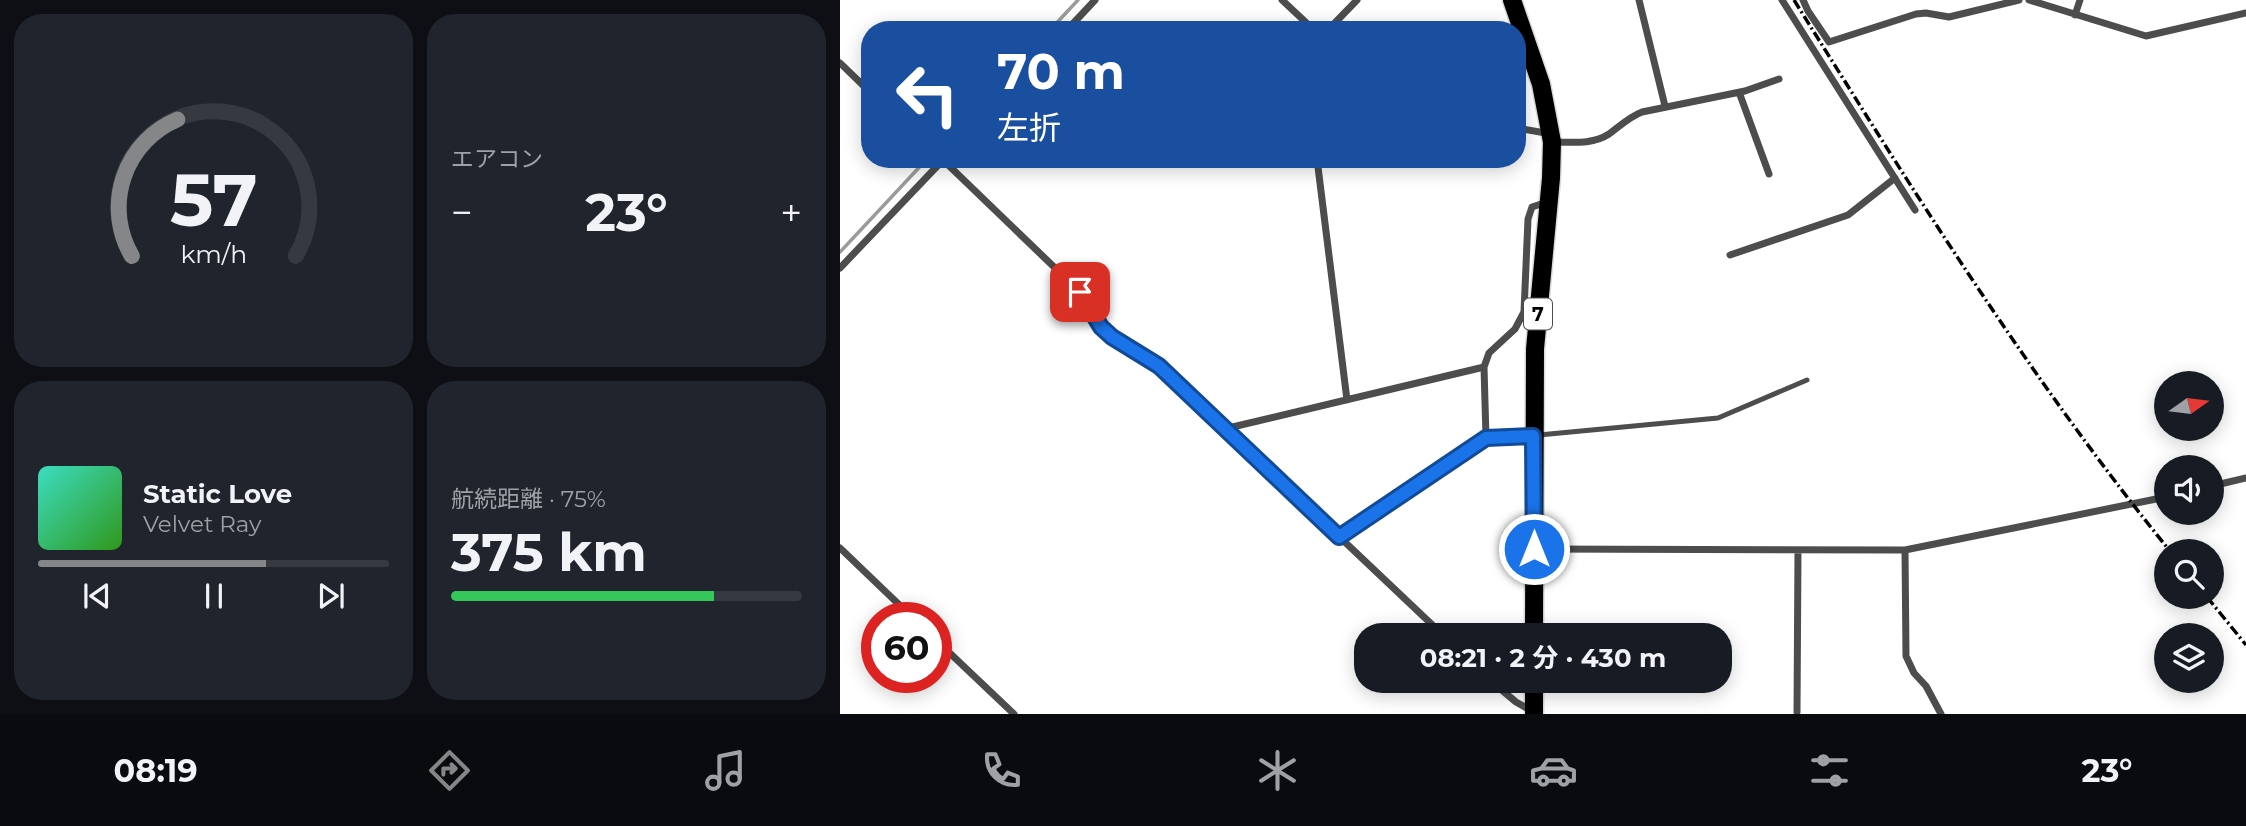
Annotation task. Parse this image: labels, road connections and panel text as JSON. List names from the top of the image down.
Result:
{
  "streets": {
    "main road": ["7"]
  },
  "north": "right",
  "page": {
    "tile": [
      "エアコン",
      ["航続距離 · 75%", "375 km"]
    ],
    "turn": ["70 m", "左折"],
    "heat": ["−", "23°", "+"],
    "song": ["Static Love", "Velvet Ray"],
    "limit": "60",
    "trip": "08:21 · 2 分 · 430 m",
    "tabs": ["08:19", "23°"],
    "gauge": ["57", "km/h"]
  }
}
